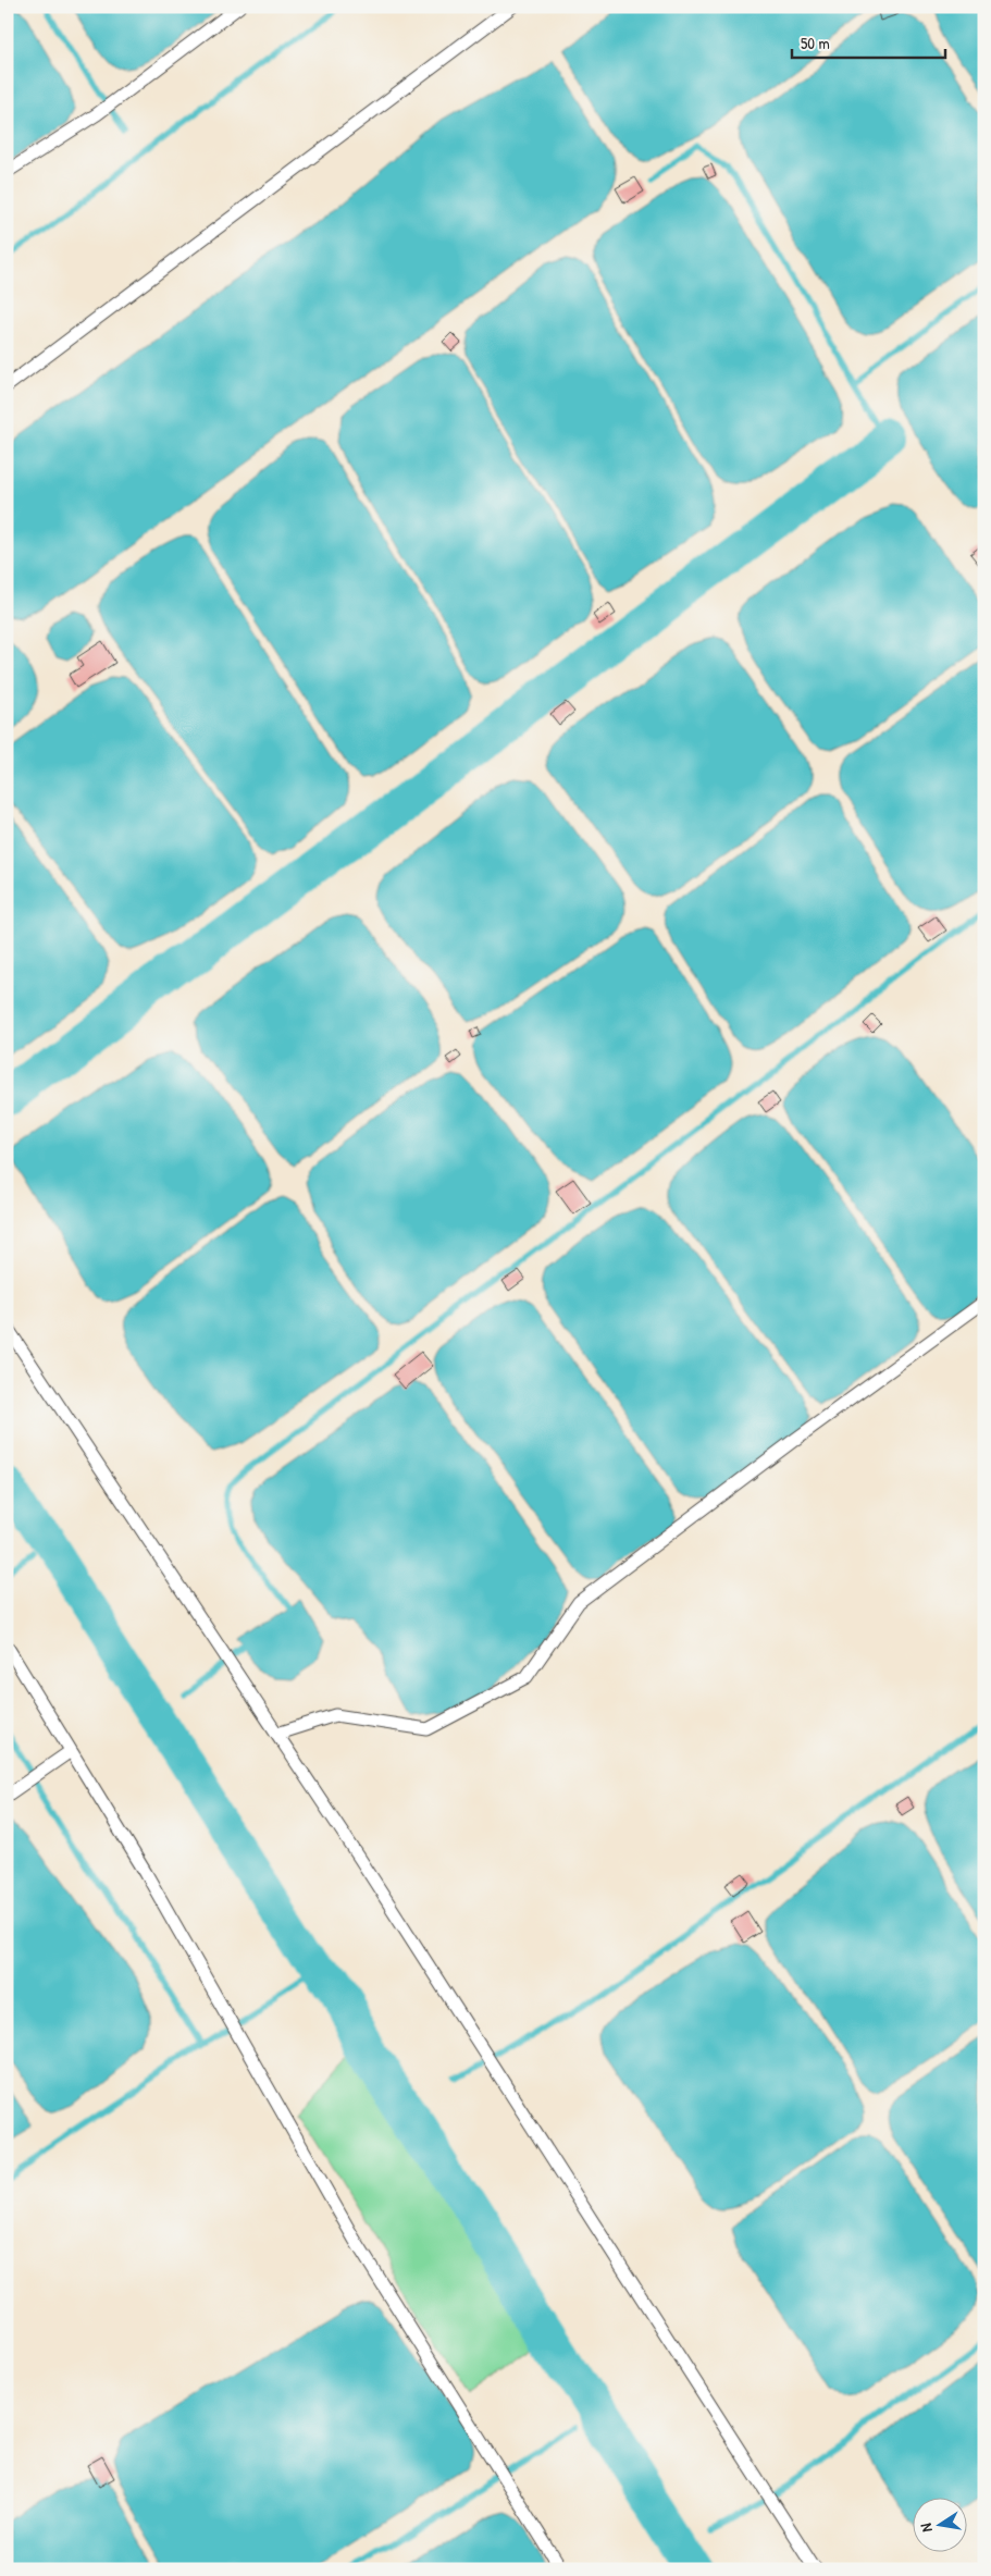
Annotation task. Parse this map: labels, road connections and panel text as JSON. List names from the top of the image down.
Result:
{
  "scale_bar": "50 m",
  "north": "left"
}
